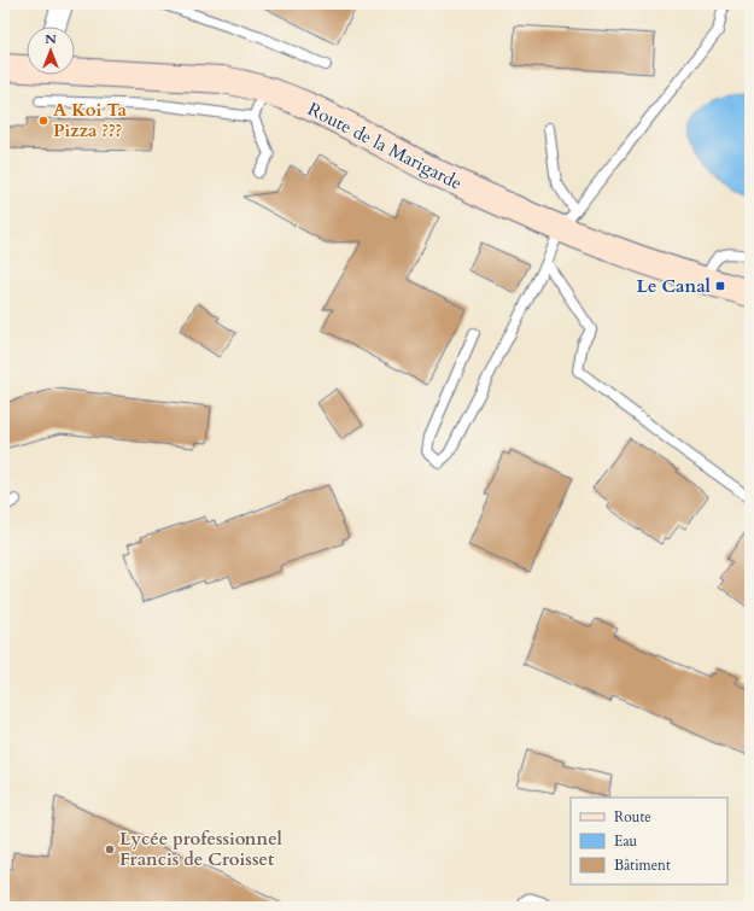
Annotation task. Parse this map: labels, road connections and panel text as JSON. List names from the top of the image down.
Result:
{
  "streets": {
    "main road": ["Route de la Marigarde"]
  },
  "places": {
    "other": ["A Koi Ta Pizza ???", "Lycée professionnel Francis de Croisset"],
    "transit": ["Le Canal"]
  },
  "legend": ["Route", "Eau", "Bâtiment"],
  "north": "top"
}
